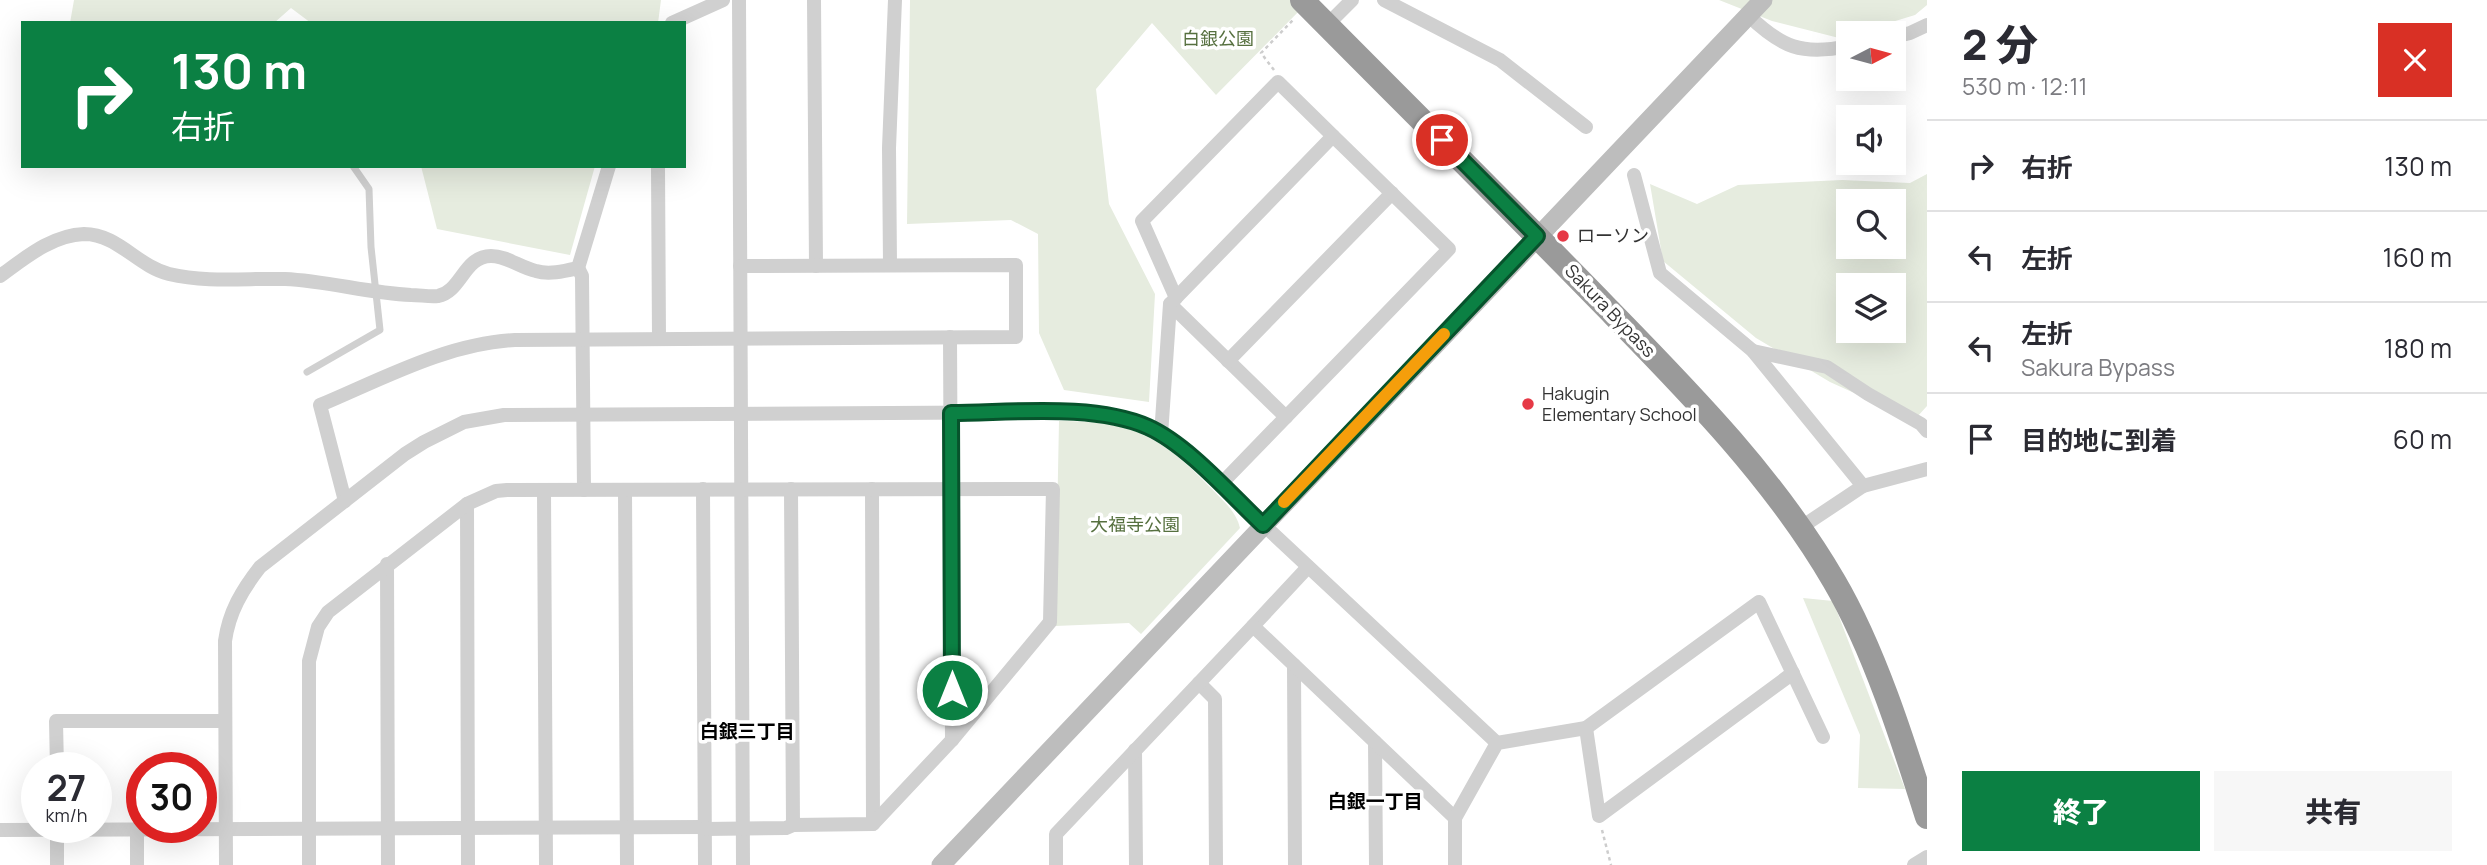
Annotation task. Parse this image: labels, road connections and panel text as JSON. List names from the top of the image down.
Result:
{
  "streets": {
    "highway": ["Sakura Bypass"]
  },
  "districts": ["白銀三丁目", "白銀一丁目"],
  "parks": ["白銀公園", "大福寺公園"],
  "places": ["ローソン", "Hakugin Elementary School"],
  "north": "right",
  "page": {
    "heading": ["2 分", "530 m · 12:11"],
    "turn": ["130 m", "右折"],
    "list": [
      {
        "name": "右折",
        "value": "130 m"
      },
      {
        "name": "左折",
        "value": "160 m"
      },
      {
        "name": "左折",
        "note": "Sakura Bypass",
        "value": "180 m"
      },
      {
        "name": "目的地に到着",
        "value": "60 m"
      }
    ],
    "speed": "27 km/h",
    "limit": "30",
    "buttons": ["終了", "共有"]
  }
}
